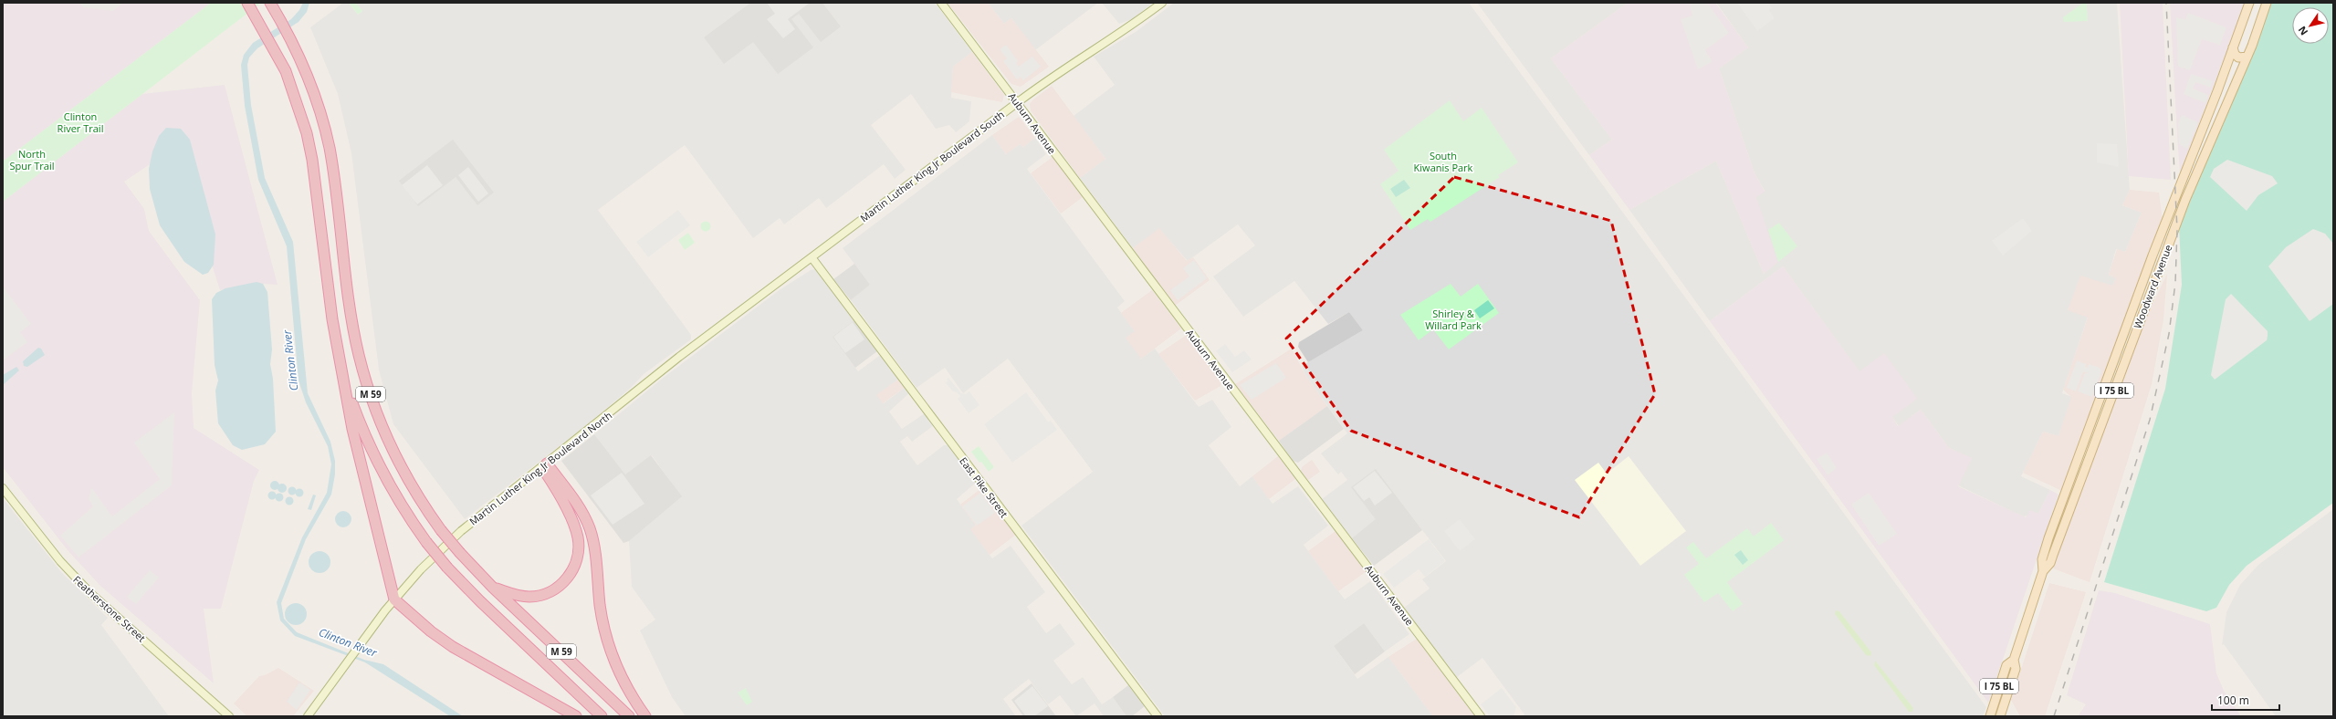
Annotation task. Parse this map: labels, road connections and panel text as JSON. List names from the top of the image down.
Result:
{
  "streets": {
    "highway": ["M 59"],
    "main road": [
      "Auburn Avenue",
      "Martin Luther King Jr Boulevard South",
      "Woodward Avenue",
      "I 75 BL",
      "Martin Luther King Jr Boulevard North",
      "East Pike Street",
      "Featherstone Street"
    ]
  },
  "crossings": [
    ["Auburn Avenue", "Martin Luther King Jr Boulevard South"],
    ["Martin Luther King Jr Boulevard South", "Martin Luther King Jr Boulevard North"],
    ["Martin Luther King Jr Boulevard South", "East Pike Street"],
    ["Martin Luther King Jr Boulevard North", "East Pike Street"]
  ],
  "water": ["Clinton River"],
  "parks": [
    "Clinton River Trail",
    "North Spur Trail",
    "South Kiwanis Park",
    "Shirley & Willard Park"
  ],
  "scale_bar": "100 m",
  "north": "bottom left"
}
